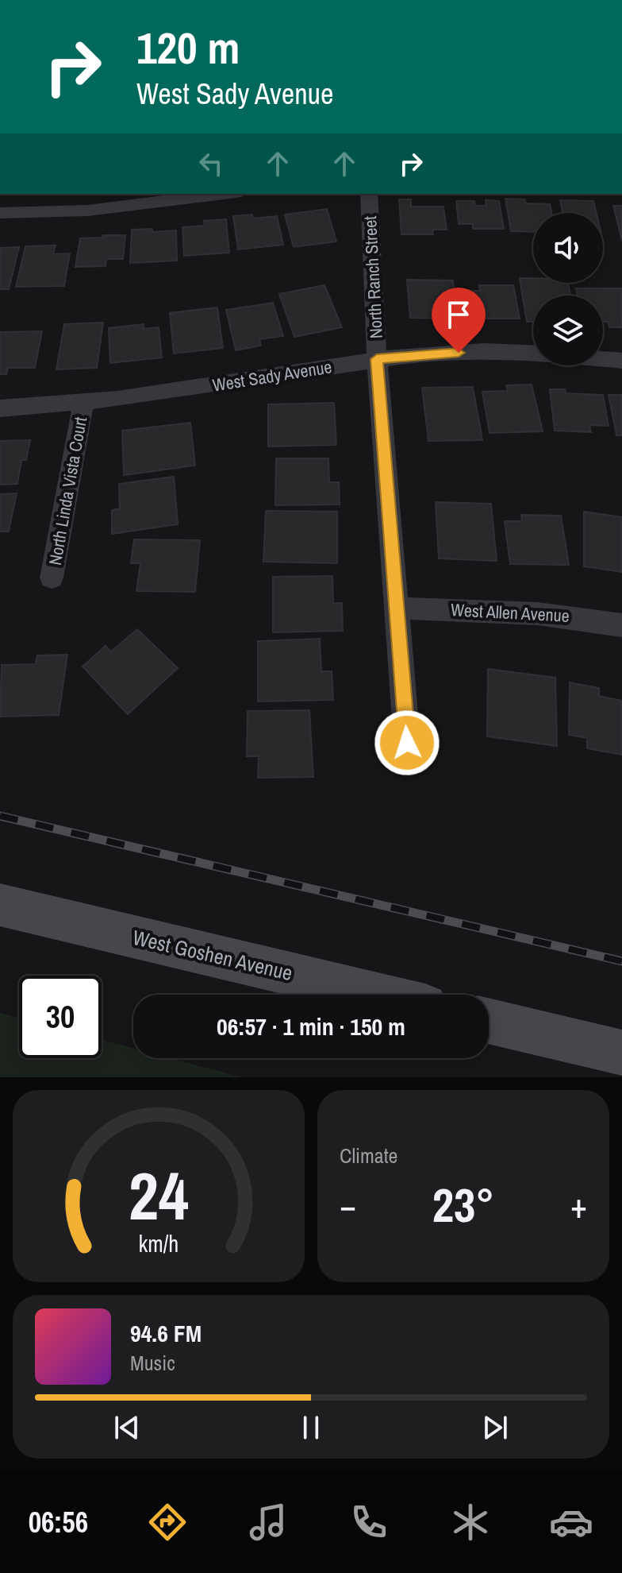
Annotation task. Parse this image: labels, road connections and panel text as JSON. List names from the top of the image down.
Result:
{
  "streets": {
    "main road": ["West Goshen Avenue"],
    "street": [
      "North Ranch Street",
      "West Sady Avenue",
      "North Linda Vista Court",
      "West Allen Avenue"
    ]
  },
  "crossings": [
    ["North Ranch Street", "West Sady Avenue"],
    ["North Ranch Street", "West Allen Avenue"],
    ["West Sady Avenue", "North Linda Vista Court"]
  ],
  "page": {
    "turn": ["120 m", "West Sady Avenue"],
    "limit": "30",
    "trip": "06:57 · 1 min · 150 m",
    "tile": "Climate",
    "heat": ["−", "23°", "+"],
    "song": ["94.6 FM", "Music"],
    "tabs": "06:56",
    "gauge": ["24", "km/h"]
  }
}
